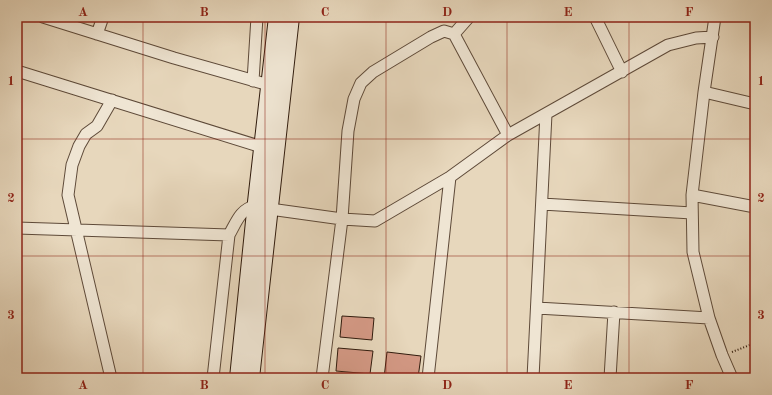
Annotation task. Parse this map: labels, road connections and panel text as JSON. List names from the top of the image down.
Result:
{
  "grid": {
    "columns": [
      "A",
      "B",
      "C",
      "D",
      "E",
      "F"
    ],
    "rows": ["1", "2", "3"]
  }
}
